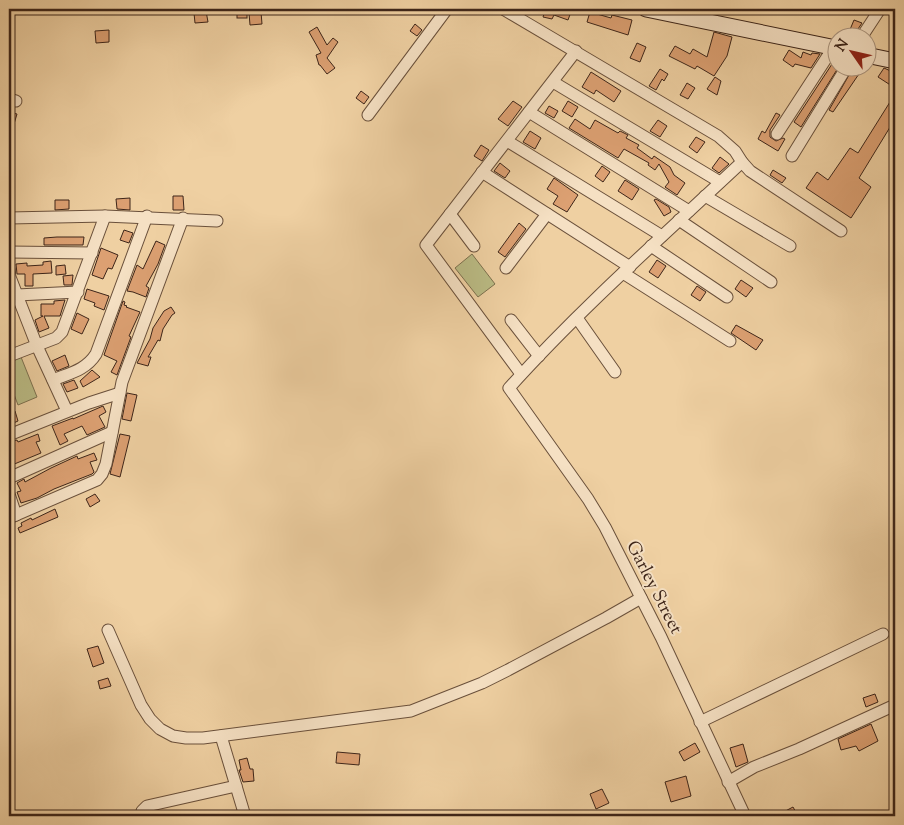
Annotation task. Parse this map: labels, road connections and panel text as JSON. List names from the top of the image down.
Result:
{
  "streets": {
    "street": ["Garley Street"]
  },
  "north": "top left"
}
